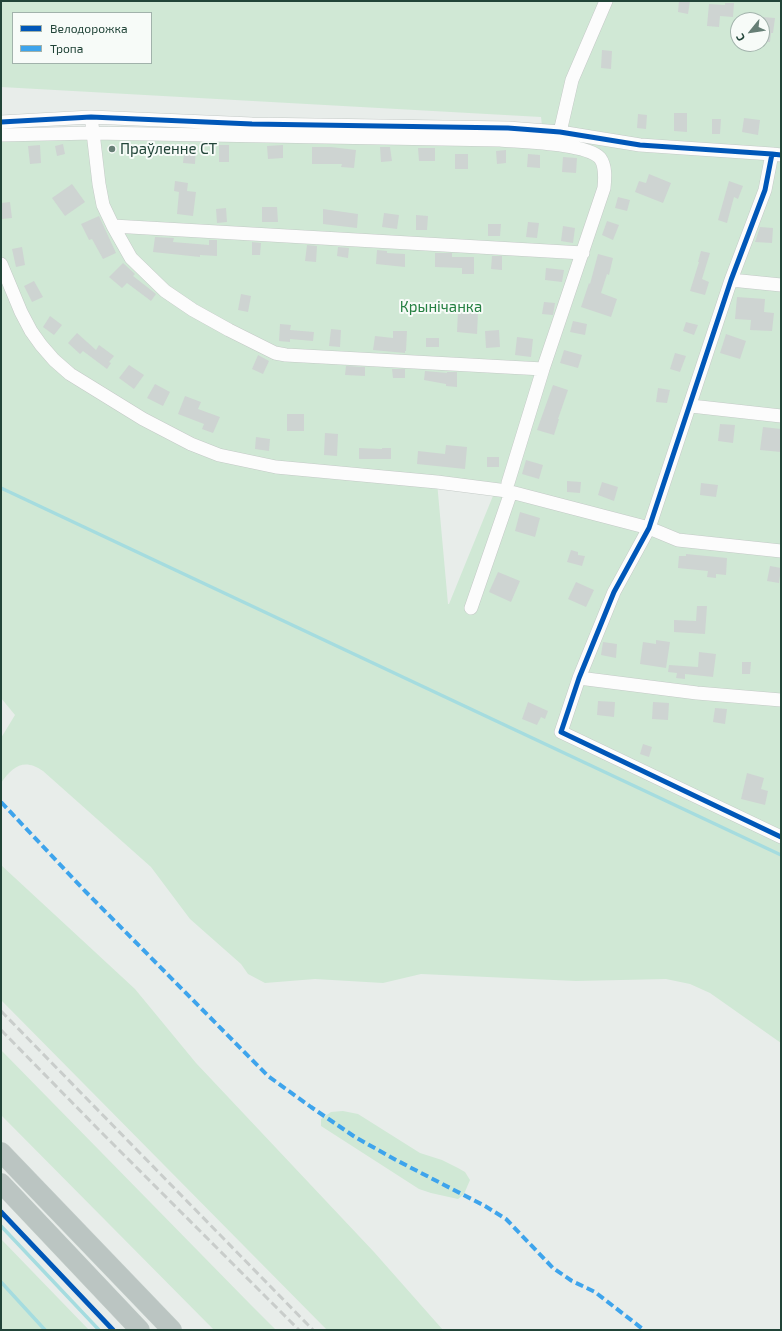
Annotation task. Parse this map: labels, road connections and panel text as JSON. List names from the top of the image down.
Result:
{
  "parks": ["Крынічанка"],
  "places": ["Праўленне СТ"],
  "legend": ["Велодорожка", "Тропа"],
  "north": "bottom left"
}
